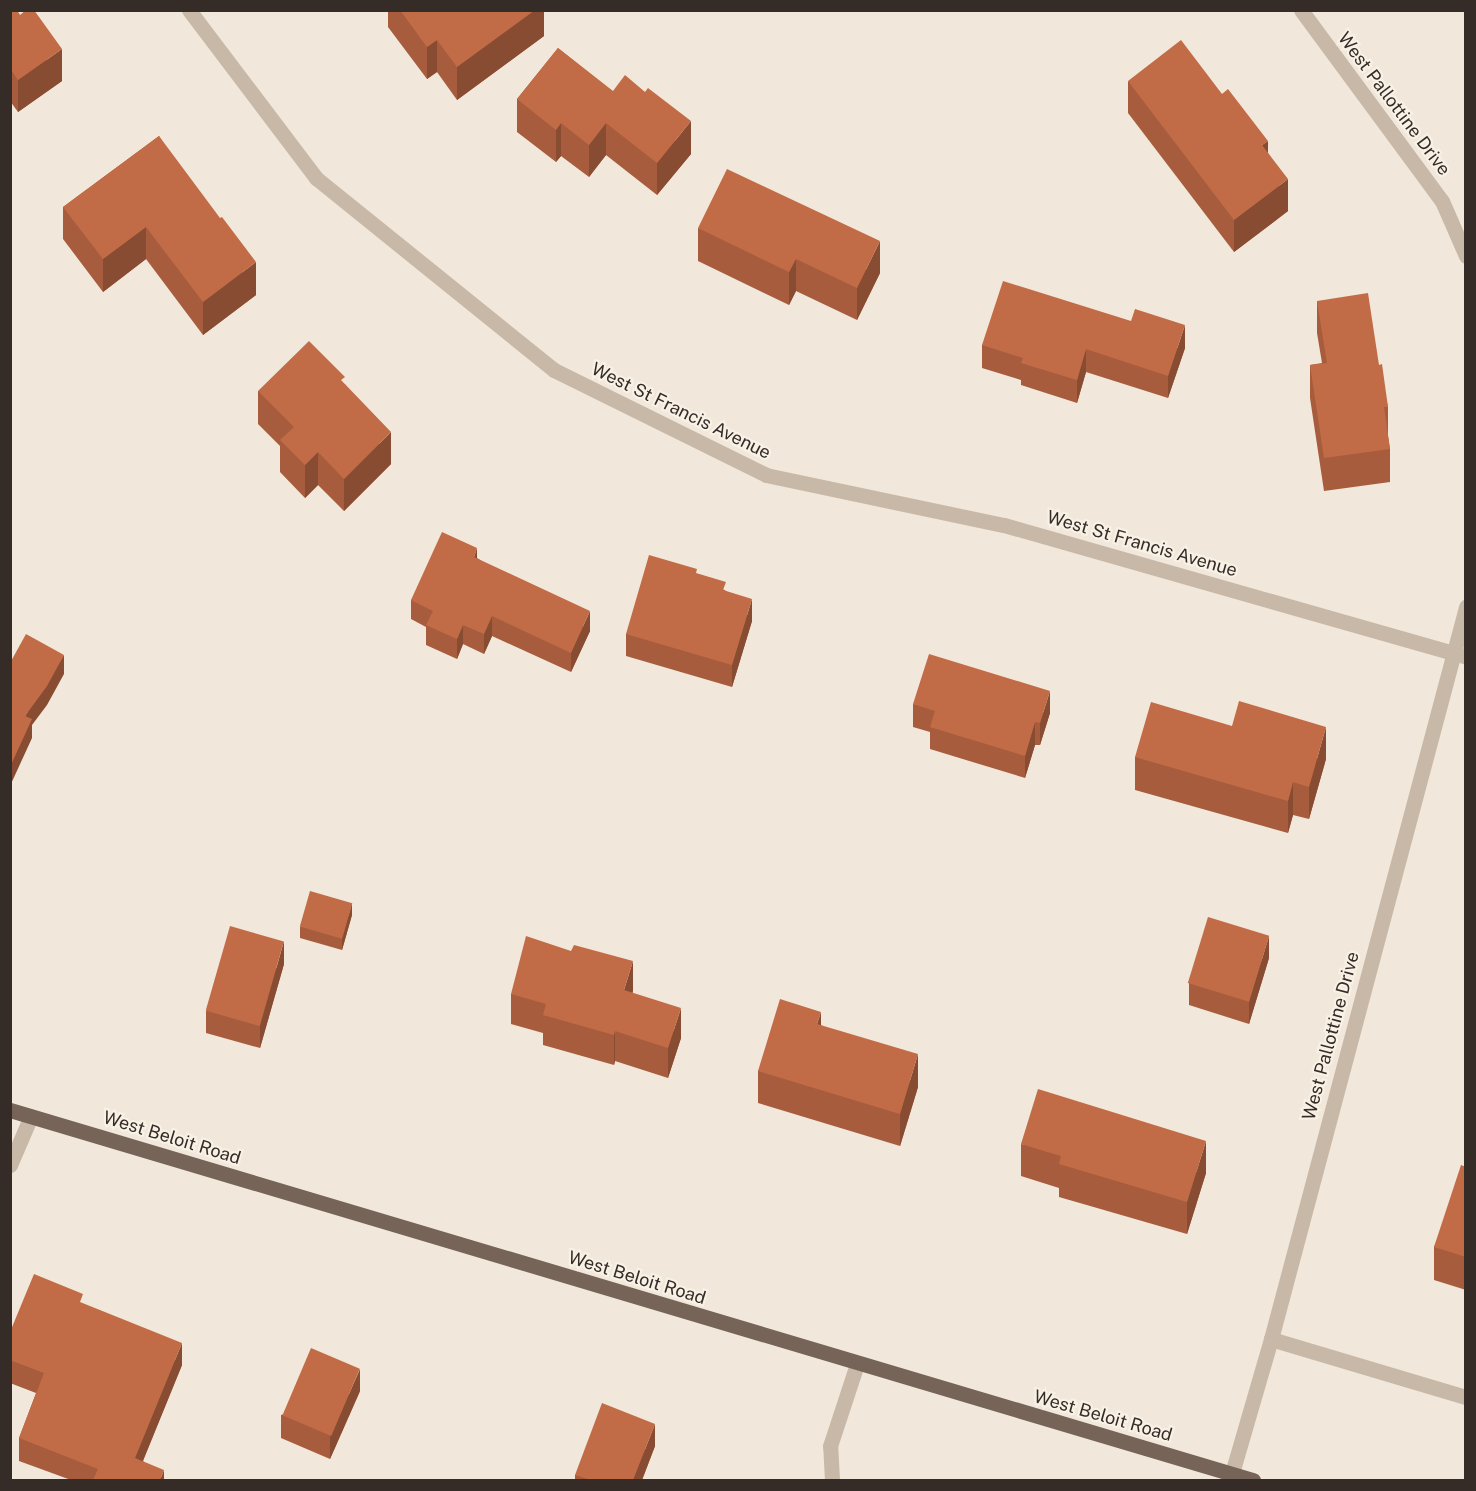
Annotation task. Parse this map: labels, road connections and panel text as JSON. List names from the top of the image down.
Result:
{
  "streets": {
    "main road": ["West Beloit Road"],
    "street": ["West Pallottine Drive", "West St Francis Avenue"]
  },
  "crossings": [
    ["West Pallottine Drive", "West St Francis Avenue"],
    ["West Pallottine Drive", "West Beloit Road"]
  ]
}
